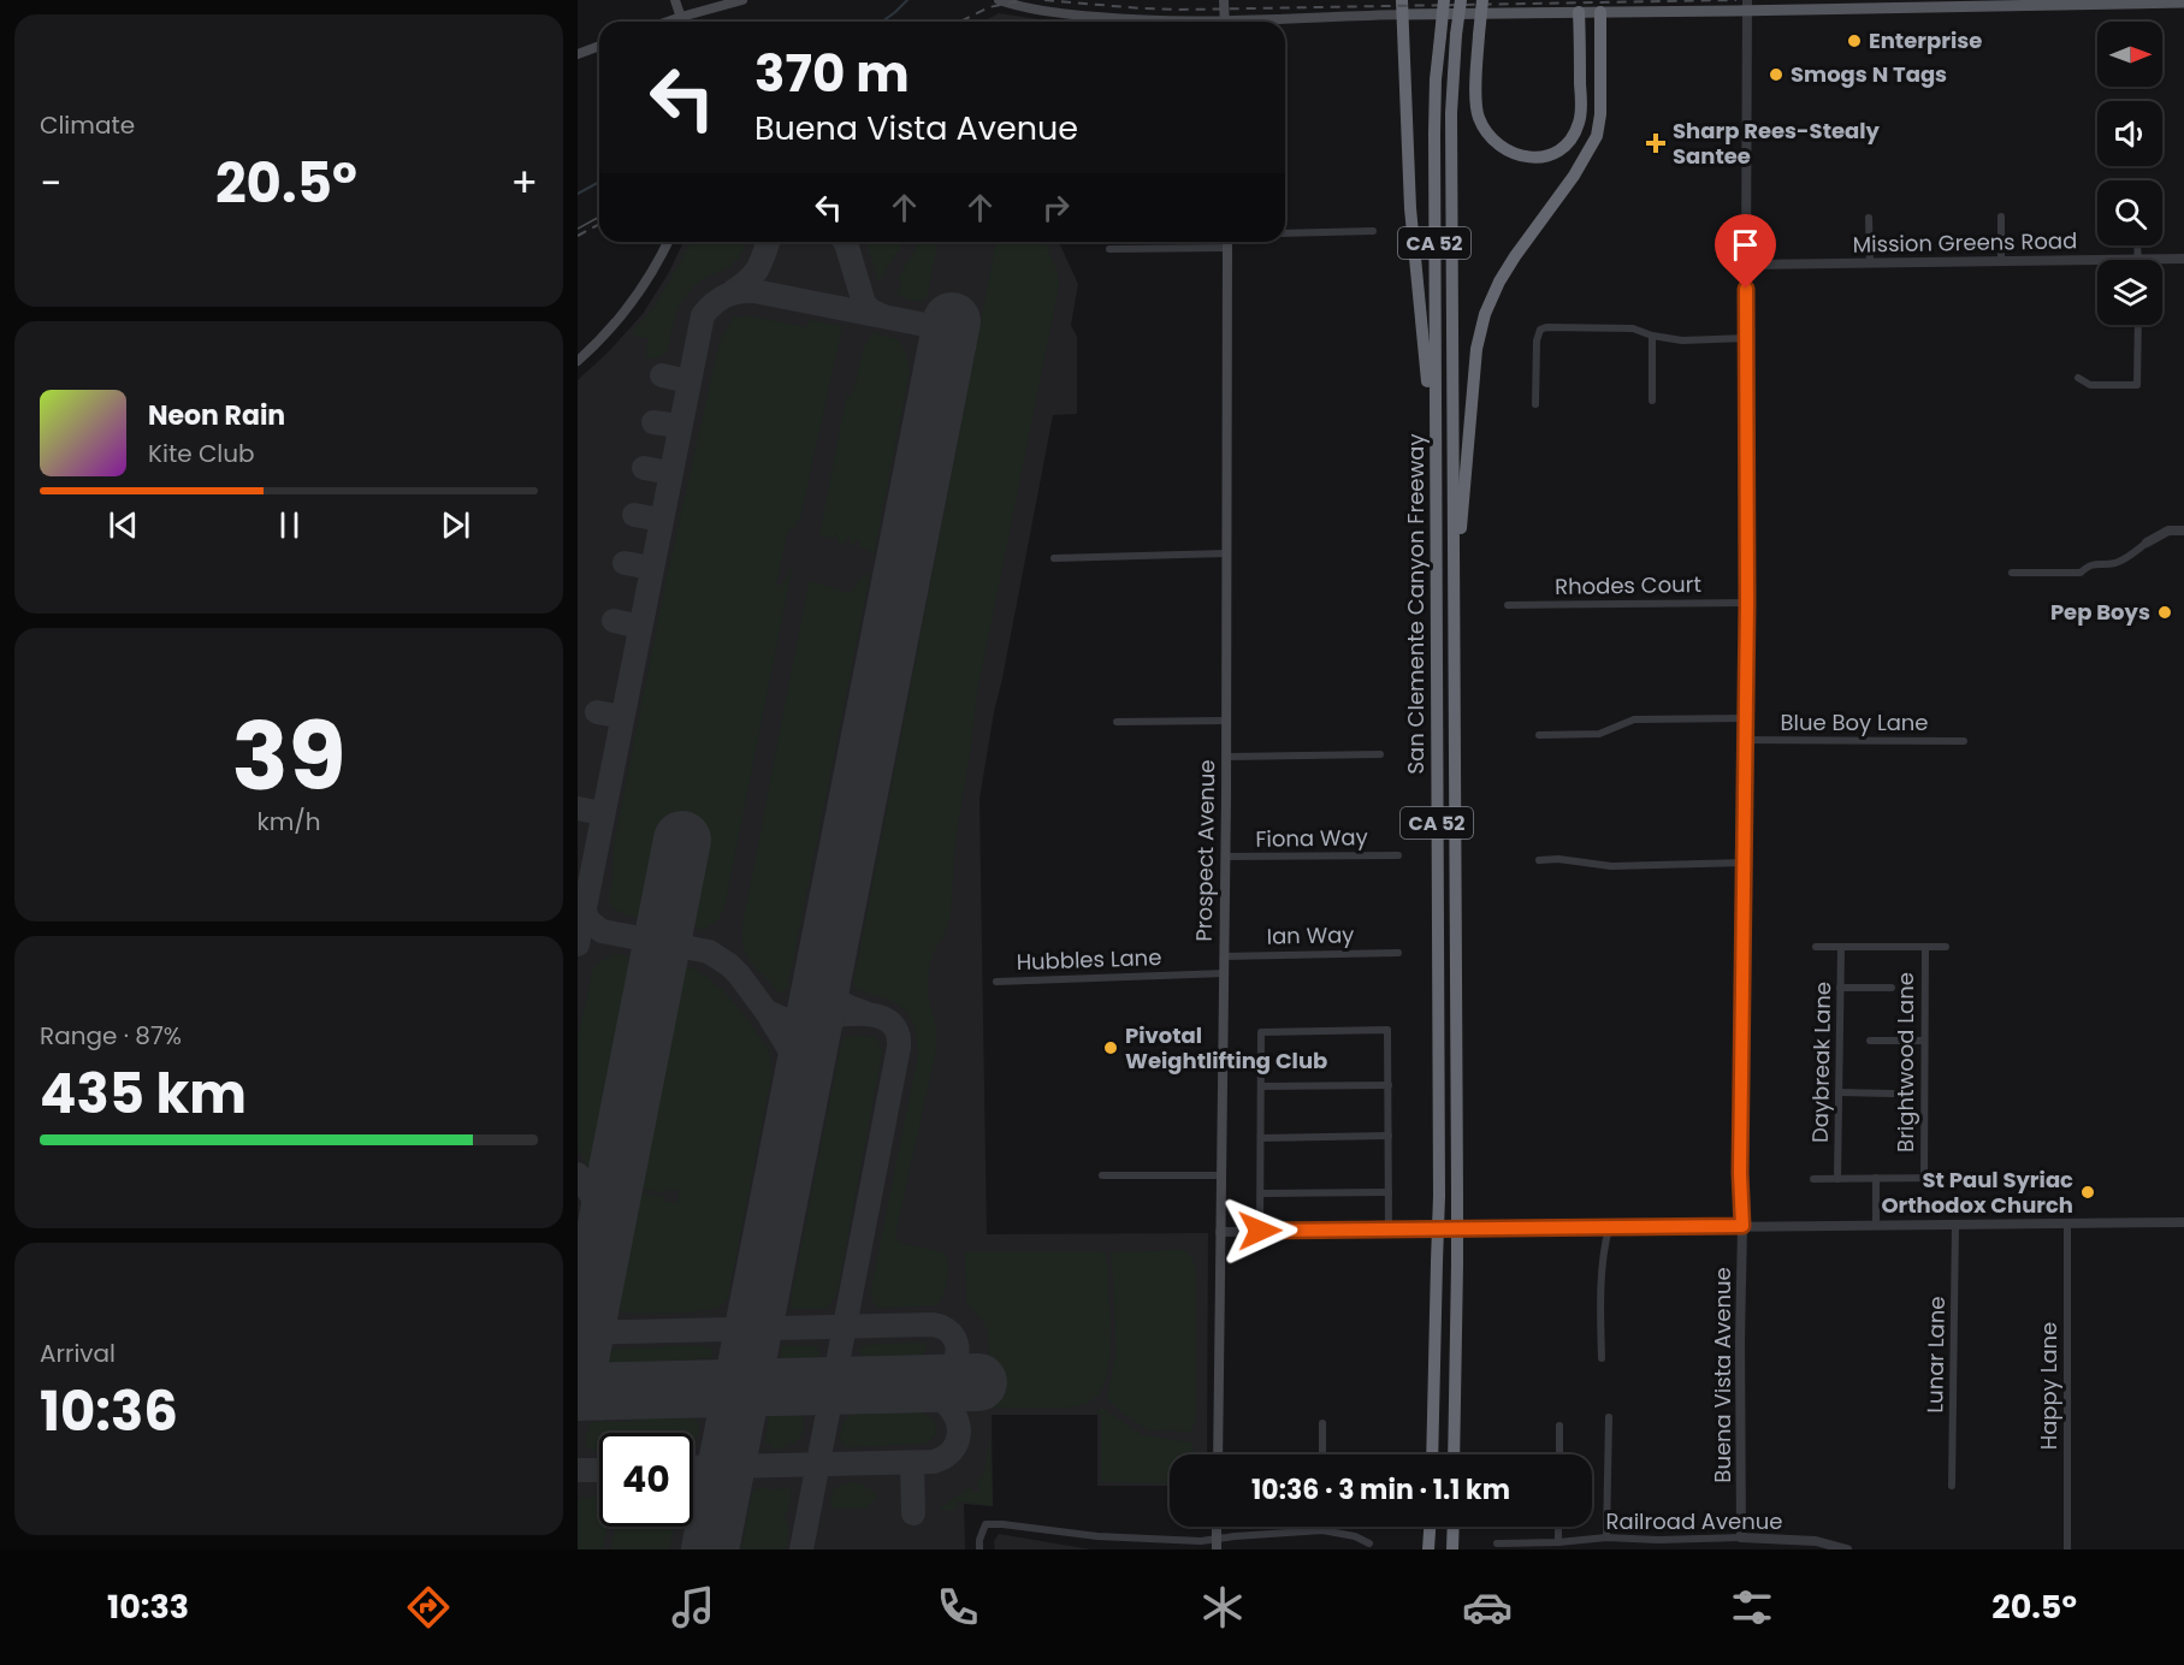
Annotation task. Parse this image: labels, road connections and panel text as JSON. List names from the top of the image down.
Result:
{
  "streets": {
    "highway": ["CA 52", "San Clemente Canyon Freeway"],
    "main road": ["Prospect Avenue"],
    "street": [
      "Mission Greens Road",
      "Rhodes Court",
      "Blue Boy Lane",
      "Fiona Way",
      "Ian Way",
      "Hubbles Lane",
      "Daybreak Lane",
      "Brightwood Lane",
      "Lunar Lane",
      "Buena Vista Avenue",
      "Happy Lane",
      "Railroad Avenue"
    ]
  },
  "crossings": [
    ["Mission Greens Road", "Buena Vista Avenue"],
    ["Rhodes Court", "Buena Vista Avenue"],
    ["Blue Boy Lane", "Buena Vista Avenue"],
    ["Fiona Way", "Prospect Avenue"],
    ["Prospect Avenue", "Ian Way"],
    ["Prospect Avenue", "Hubbles Lane"],
    ["Buena Vista Avenue", "Railroad Avenue"]
  ],
  "places": {
    "other": [
      "Enterprise",
      "Smogs N Tags",
      "Pep Boys",
      "Pivotal Weightlifting Club",
      "St Paul Syriac Orthodox Church"
    ],
    "health": ["Sharp Rees-Stealy Santee"]
  },
  "north": "right",
  "page": {
    "tile": [
      "Climate",
      ["39", "km/h"],
      ["Range · 87%", "435 km"],
      ["Arrival", "10:36"]
    ],
    "turn": ["370 m", "Buena Vista Avenue"],
    "heat": ["−", "20.5°", "+"],
    "song": ["Neon Rain", "Kite Club"],
    "limit": "40",
    "trip": "10:36 · 3 min · 1.1 km",
    "tabs": ["10:33", "20.5°"]
  }
}
